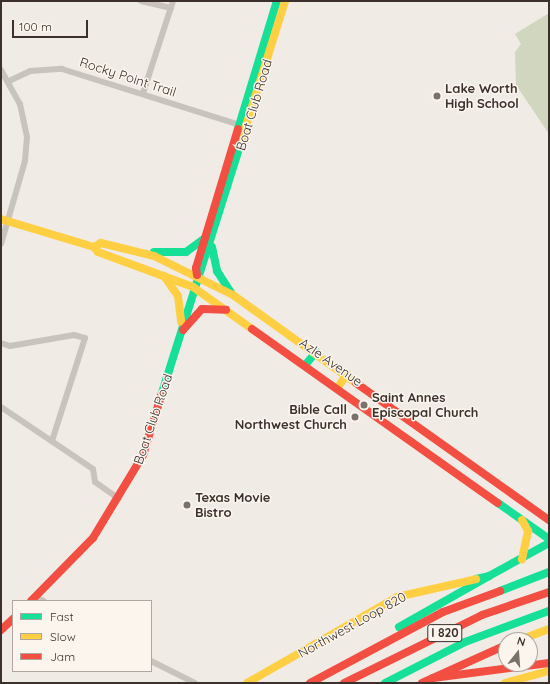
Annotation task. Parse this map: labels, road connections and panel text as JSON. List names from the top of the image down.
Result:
{
  "streets": {
    "main road": [
      "Boat Club Road",
      "Azle Avenue",
      "Northwest Loop 820",
      "I 820"
    ],
    "street": ["Rocky Point Trail"]
  },
  "crossings": [
    ["Rocky Point Trail", "Boat Club Road"],
    ["Boat Club Road", "Azle Avenue"]
  ],
  "places": [
    "Lake Worth High School",
    "Saint Annes Episcopal Church",
    "Bible Call Northwest Church",
    "Texas Movie Bistro"
  ],
  "legend": ["Fast", "Slow", "Jam"],
  "scale_bar": "100 m",
  "north": "top"
}
